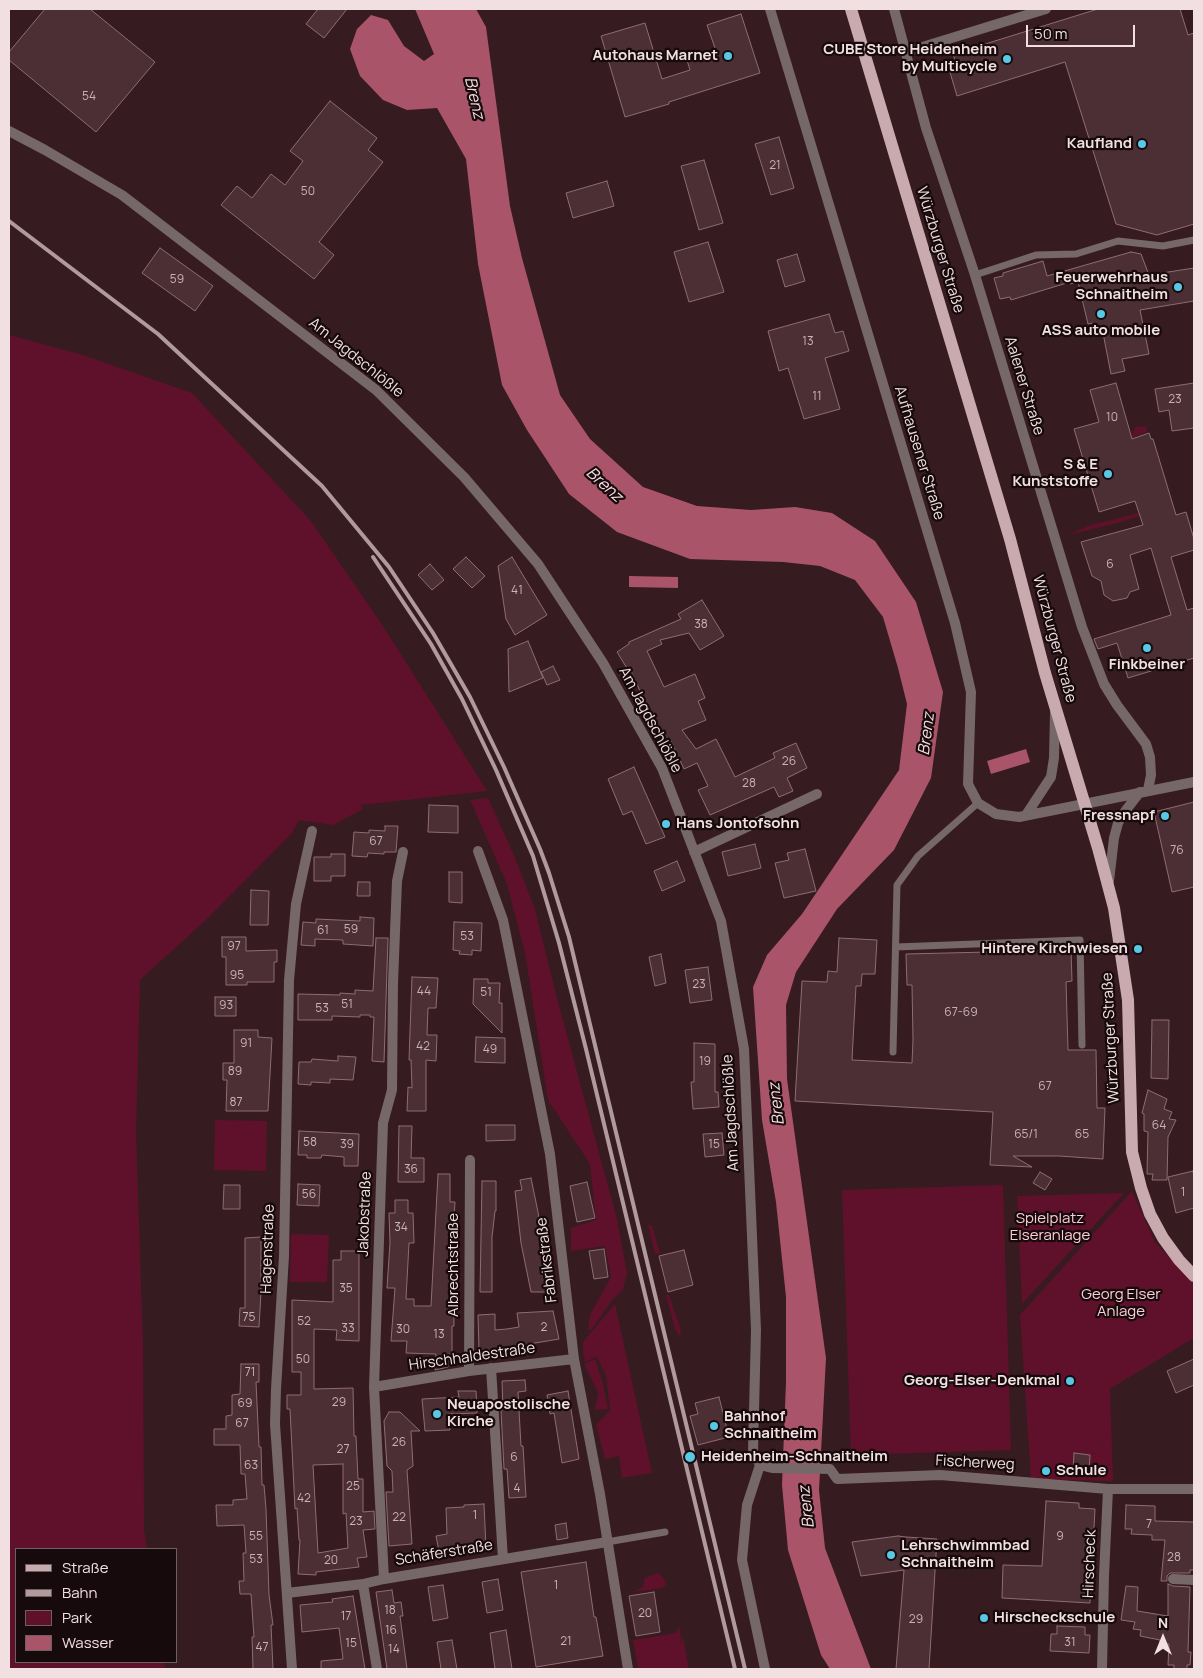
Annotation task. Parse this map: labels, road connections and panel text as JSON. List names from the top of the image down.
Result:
{
  "streets": {
    "main road": ["Würzburger Straße"],
    "street": [
      "Am Jagdschlößle",
      "Aalener Straße",
      "Aufhausener Straße",
      "Jakobstraße",
      "Hagenstraße",
      "Fabrikstraße",
      "Albrechtstraße",
      "Hirschhaldestraße",
      "Fischerweg",
      "Schäferstraße",
      "Hirscheck"
    ]
  },
  "crossings": [
    ["Am Jagdschlößle", "Fischerweg"],
    ["Jakobstraße", "Hirschhaldestraße"],
    ["Jakobstraße", "Schäferstraße"],
    ["Hagenstraße", "Schäferstraße"],
    ["Fabrikstraße", "Hirschhaldestraße"],
    ["Fabrikstraße", "Schäferstraße"],
    ["Albrechtstraße", "Hirschhaldestraße"],
    ["Fischerweg", "Hirscheck"]
  ],
  "water": ["Brenz"],
  "parks": ["Spielplatz Elseranlage", "Georg Elser Anlage"],
  "places": [
    "Autohaus Marnet",
    "CUBE Store Heidenheim by Multicycle",
    "Kaufland",
    "Feuerwehrhaus Schnaitheim",
    "ASS auto mobile",
    "S & E Kunststoffe",
    "Finkbeiner",
    "Fressnapf",
    "Hans Jontofsohn",
    "Hintere Kirchwiesen",
    "Georg-Elser-Denkmal",
    "Neuapostolische Kirche",
    "Bahnhof Schnaitheim",
    "Heidenheim-Schnaitheim",
    "Schule",
    "Lehrschwimmbad Schnaitheim",
    "Hirscheckschule"
  ],
  "house_numbers": [
    "54",
    "21",
    "50",
    "59",
    "13",
    "11",
    "23",
    "10",
    "6",
    "41",
    "38",
    "26",
    "28",
    "67",
    "76",
    "59",
    "61",
    "53",
    "97",
    "95",
    "23",
    "44",
    "51",
    "51",
    "93",
    "53",
    "67-69",
    "91",
    "42",
    "49",
    "19",
    "89",
    "67",
    "87",
    "64",
    "65/1",
    "65",
    "58",
    "39",
    "15",
    "36",
    "1",
    "56",
    "34",
    "35",
    "75",
    "52",
    "2",
    "33",
    "30",
    "13",
    "50",
    "71",
    "29",
    "69",
    "67",
    "26",
    "27",
    "6",
    "63",
    "25",
    "4",
    "42",
    "1",
    "22",
    "23",
    "7",
    "55",
    "9",
    "28",
    "53",
    "20",
    "1",
    "18",
    "20",
    "17",
    "29",
    "16",
    "21",
    "31",
    "15",
    "47",
    "14"
  ],
  "legend": [
    "Straße",
    "Bahn",
    "Park",
    "Wasser"
  ],
  "scale_bar": "50 m",
  "north": "top"
}
